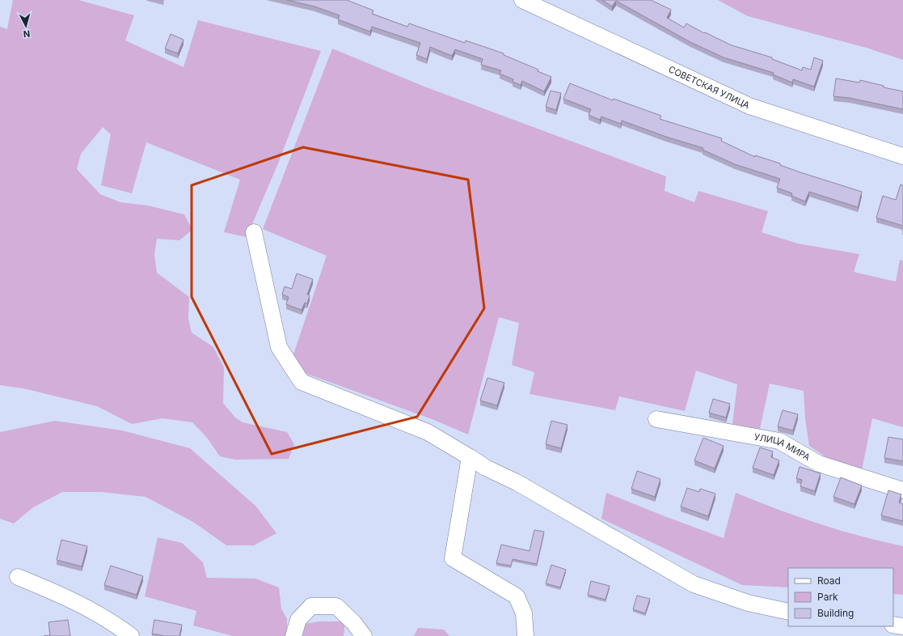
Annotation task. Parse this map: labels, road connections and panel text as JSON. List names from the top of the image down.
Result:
{
  "streets": {
    "street": ["СОВЕТСКАЯ УЛИЦА", "УЛИЦА МИРА"]
  },
  "legend": ["Road", "Park", "Building"],
  "north": "bottom"
}
